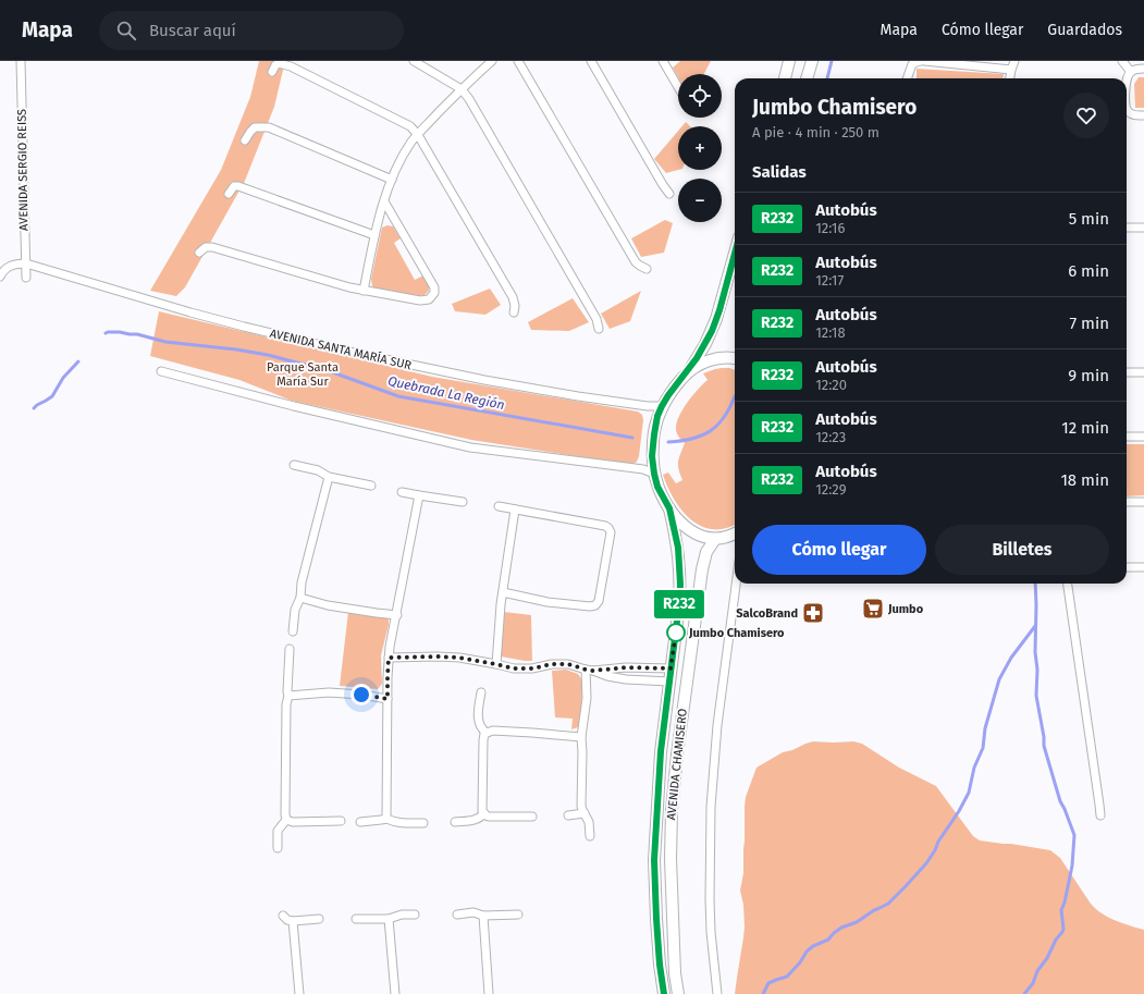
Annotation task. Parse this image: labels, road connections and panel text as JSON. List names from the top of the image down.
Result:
{
  "streets": {
    "street": ["AVENIDA SERGIO REISS", "AVENIDA SANTA MARÍA SUR", "AVENIDA CHAMISERO"]
  },
  "crossings": [
    ["AVENIDA SERGIO REISS", "AVENIDA SANTA MARÍA SUR"]
  ],
  "water": ["Quebrada La Región"],
  "parks": ["Parque Santa María Sur"],
  "places": {
    "supermarket": ["Jumbo"],
    "pharmacy": ["SalcoBrand"],
    "other": ["Jumbo Chamisero"]
  },
  "lines": ["bus line R232"],
  "page": {
    "header": "Mapa",
    "search": "Buscar aquí",
    "nav": ["Mapa", "Cómo llegar", "Guardados"],
    "on_map": "R232",
    "map_buttons": ["+", "−"],
    "heading": [
      ["Jumbo Chamisero", "A pie · 4 min · 250 m"],
      "Salidas"
    ],
    "list": [
      {
        "mark": "R232",
        "name": "Autobús",
        "note": "12:16",
        "value": "5 min"
      },
      {
        "mark": "R232",
        "name": "Autobús",
        "note": "12:17",
        "value": "6 min"
      },
      {
        "mark": "R232",
        "name": "Autobús",
        "note": "12:18",
        "value": "7 min"
      },
      {
        "mark": "R232",
        "name": "Autobús",
        "note": "12:20",
        "value": "9 min"
      },
      {
        "mark": "R232",
        "name": "Autobús",
        "note": "12:23",
        "value": "12 min"
      },
      {
        "mark": "R232",
        "name": "Autobús",
        "note": "12:29",
        "value": "18 min"
      }
    ],
    "buttons": ["Cómo llegar", "Billetes"]
  }
}
